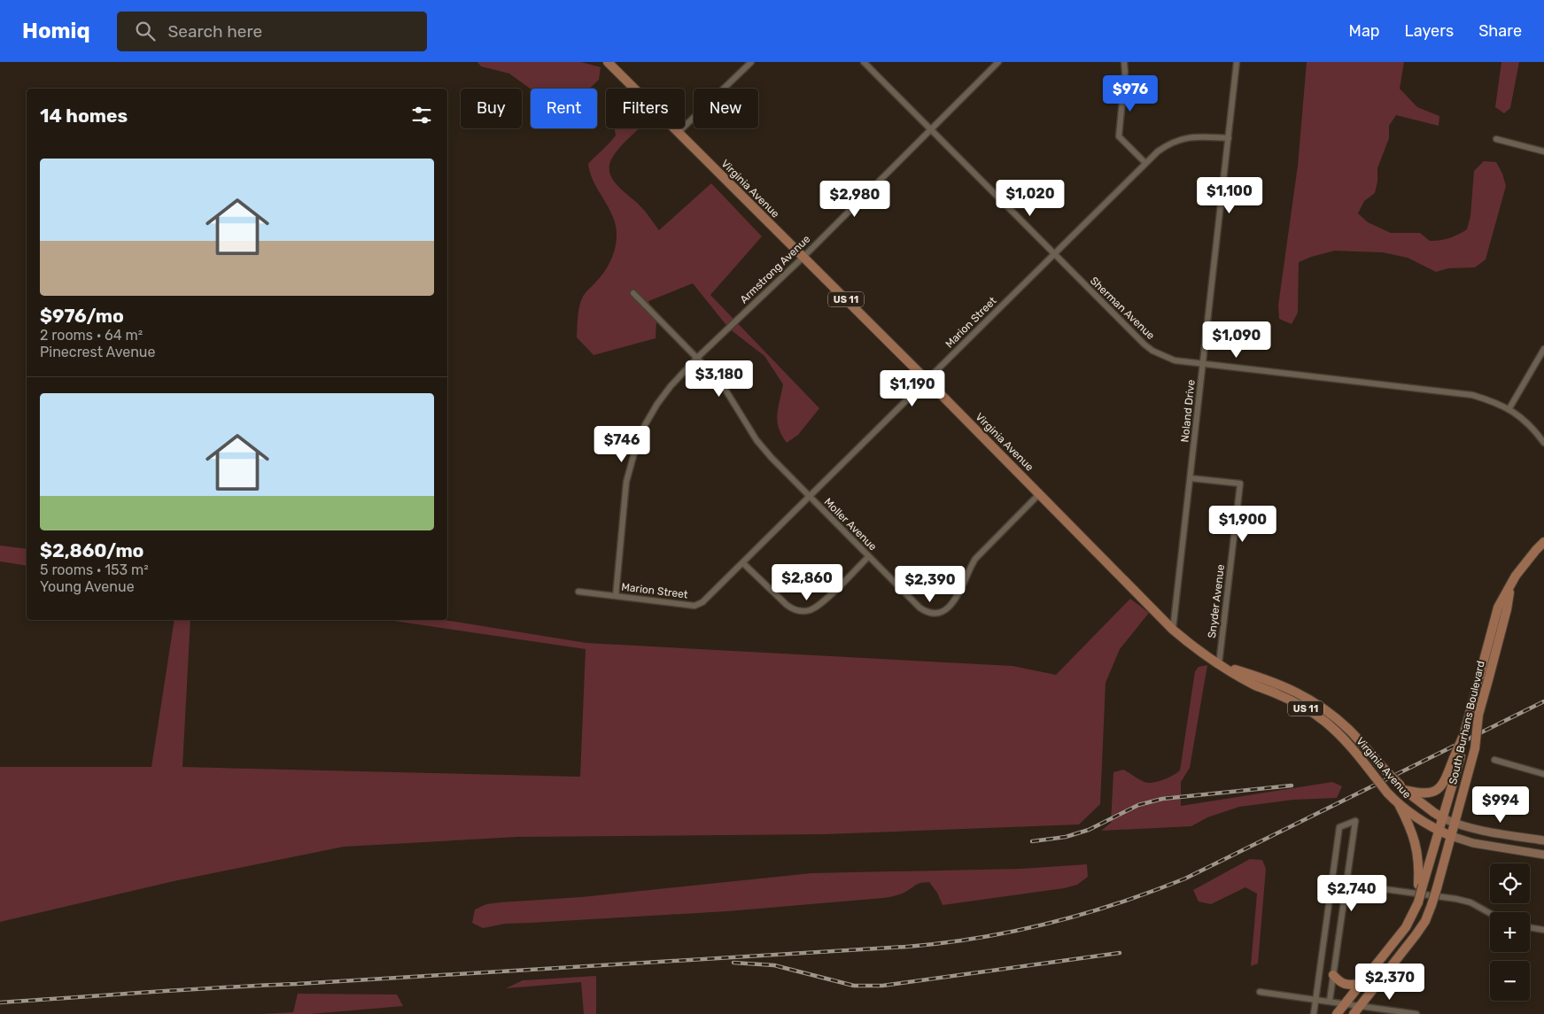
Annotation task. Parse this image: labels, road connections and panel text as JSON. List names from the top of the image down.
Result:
{
  "streets": {
    "main road": ["Virginia Avenue", "US 11", "South Burhans Boulevard"],
    "street": [
      "Armstrong Avenue",
      "Sherman Avenue",
      "Marion Street",
      "Noland Drive",
      "Moller Avenue",
      "Snyder Avenue"
    ]
  },
  "crossings": [
    ["Virginia Avenue", "Armstrong Avenue"],
    ["Virginia Avenue", "Marion Street"],
    ["Virginia Avenue", "Noland Drive"],
    ["Virginia Avenue", "Moller Avenue"],
    ["Virginia Avenue", "Snyder Avenue"],
    ["Virginia Avenue", "South Burhans Boulevard"],
    ["Armstrong Avenue", "Sherman Avenue"],
    ["Armstrong Avenue", "Marion Street"],
    ["Armstrong Avenue", "Moller Avenue"],
    ["Sherman Avenue", "Marion Street"],
    ["Sherman Avenue", "Noland Drive"],
    ["Marion Street", "Noland Drive"],
    ["Marion Street", "Moller Avenue"],
    ["Noland Drive", "Snyder Avenue"]
  ],
  "page": {
    "header": "Homiq",
    "search": "Search here",
    "nav": ["Map", "Layers", "Share"],
    "price": [
      "$976",
      "$1,100",
      "$1,020",
      "$2,980",
      "$1,090",
      "$3,180",
      "$1,190",
      "$746",
      "$1,900",
      "$2,860",
      "$2,390",
      "$994",
      "$2,740",
      "$2,370"
    ],
    "chip": [
      "Buy",
      "Rent",
      "Filters",
      "New"
    ],
    "heading": "14 homes",
    "list": [
      {
        "name": "$976/mo",
        "note": "2 rooms · 64 m² · Pinecrest Avenue"
      },
      {
        "name": "$2,860/mo",
        "note": "5 rooms · 153 m² · Young Avenue"
      }
    ],
    "map_buttons": ["+", "−"]
  }
}
